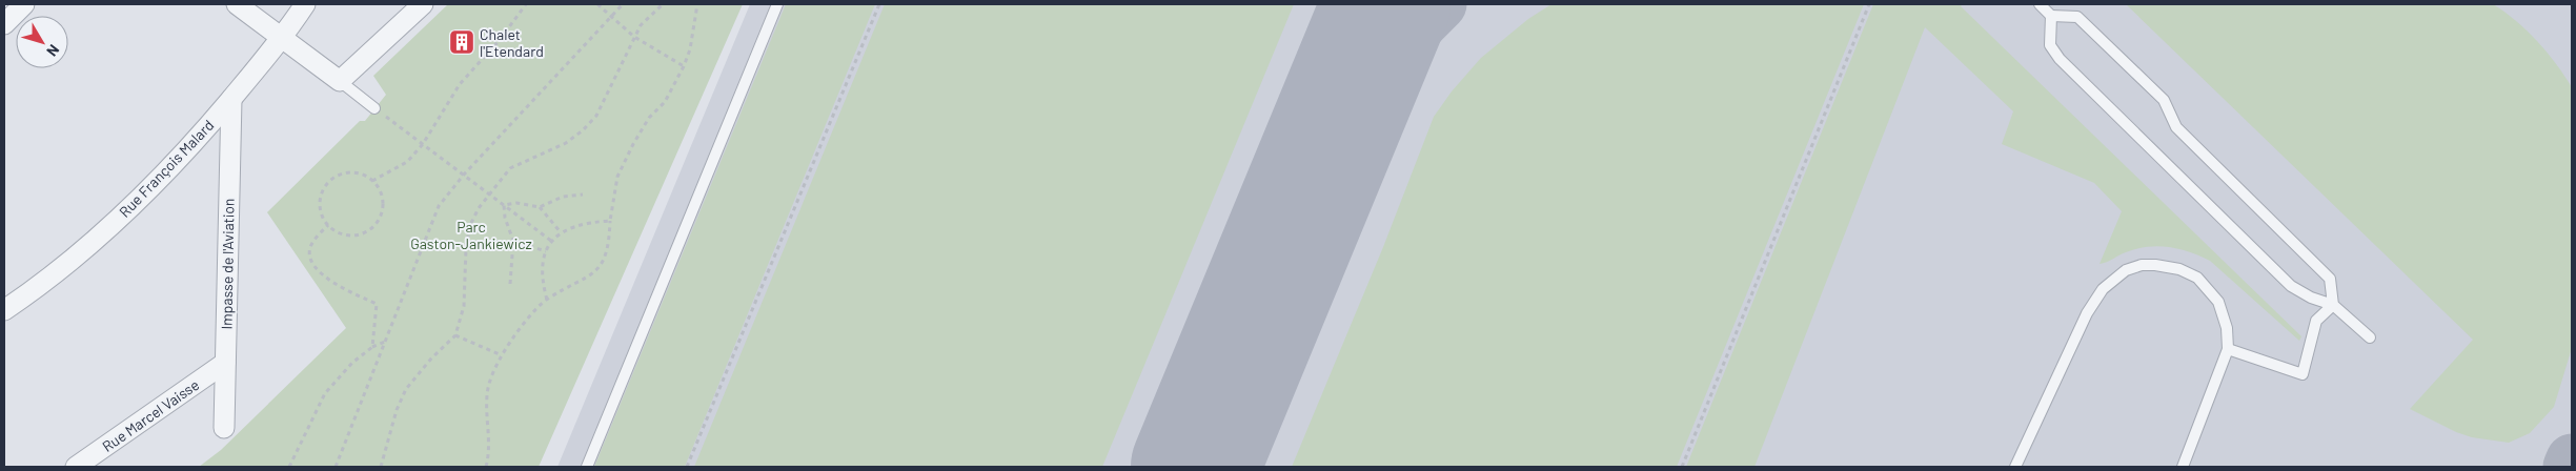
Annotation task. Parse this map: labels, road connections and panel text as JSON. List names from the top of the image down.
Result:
{
  "streets": {
    "street": ["Rue François Malard", "Impasse de l'Aviation", "Rue Marcel Vaisse"]
  },
  "crossings": [
    ["Rue François Malard", "Impasse de l'Aviation"],
    ["Impasse de l'Aviation", "Rue Marcel Vaisse"]
  ],
  "parks": ["Parc Gaston-Jankiewicz"],
  "places": {
    "building": ["Chalet l'Etendard"]
  },
  "north": "bottom right"
}
